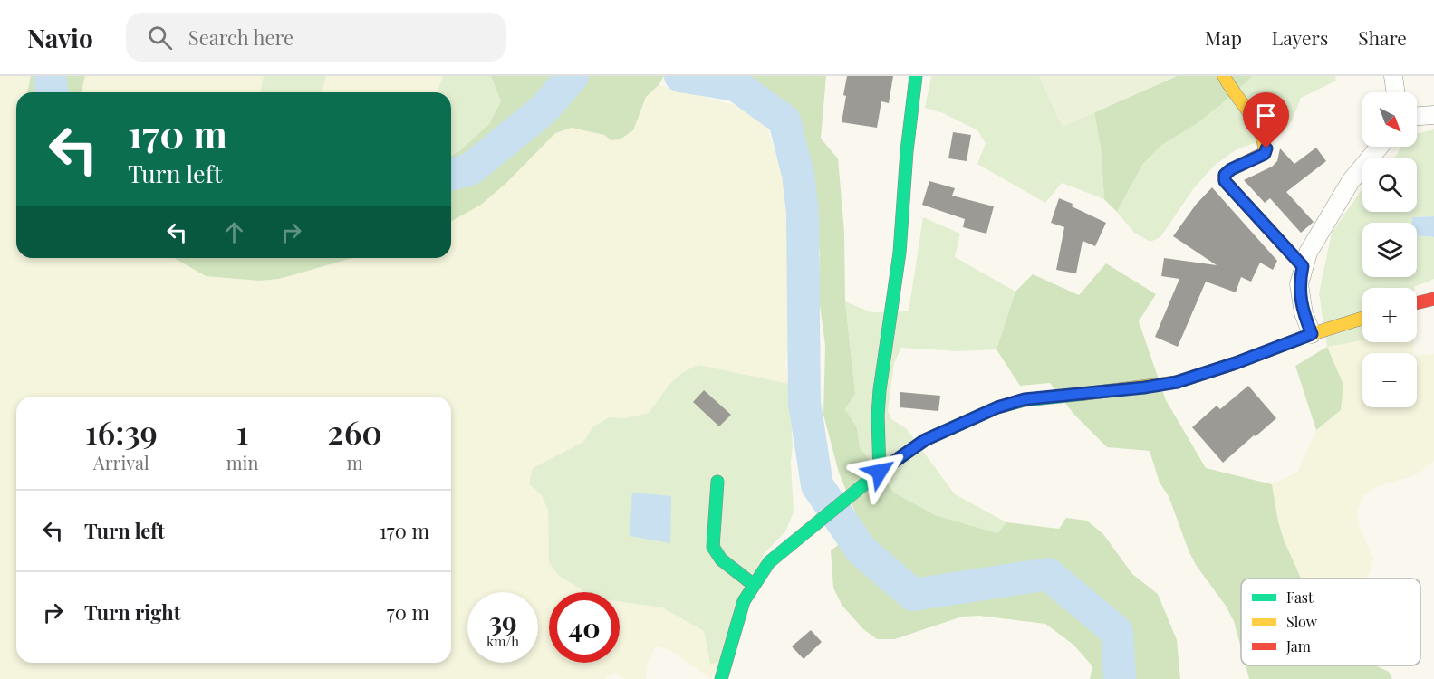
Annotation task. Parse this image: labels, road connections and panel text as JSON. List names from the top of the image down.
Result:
{
  "legend": ["Fast", "Slow", "Jam"],
  "north": "bottom right",
  "page": {
    "header": "Navio",
    "search": "Search here",
    "nav": ["Map", "Layers", "Share"],
    "map_buttons": ["+", "−"],
    "turn": ["170 m", "Turn left"],
    "eta": [
      "16:39",
      "Arrival",
      "1",
      "min",
      "260",
      "m"
    ],
    "list": [
      {
        "name": "Turn left",
        "value": "170 m"
      },
      {
        "name": "Turn right",
        "value": "70 m"
      }
    ],
    "speed": "39 km/h",
    "limit": "40"
  }
}
